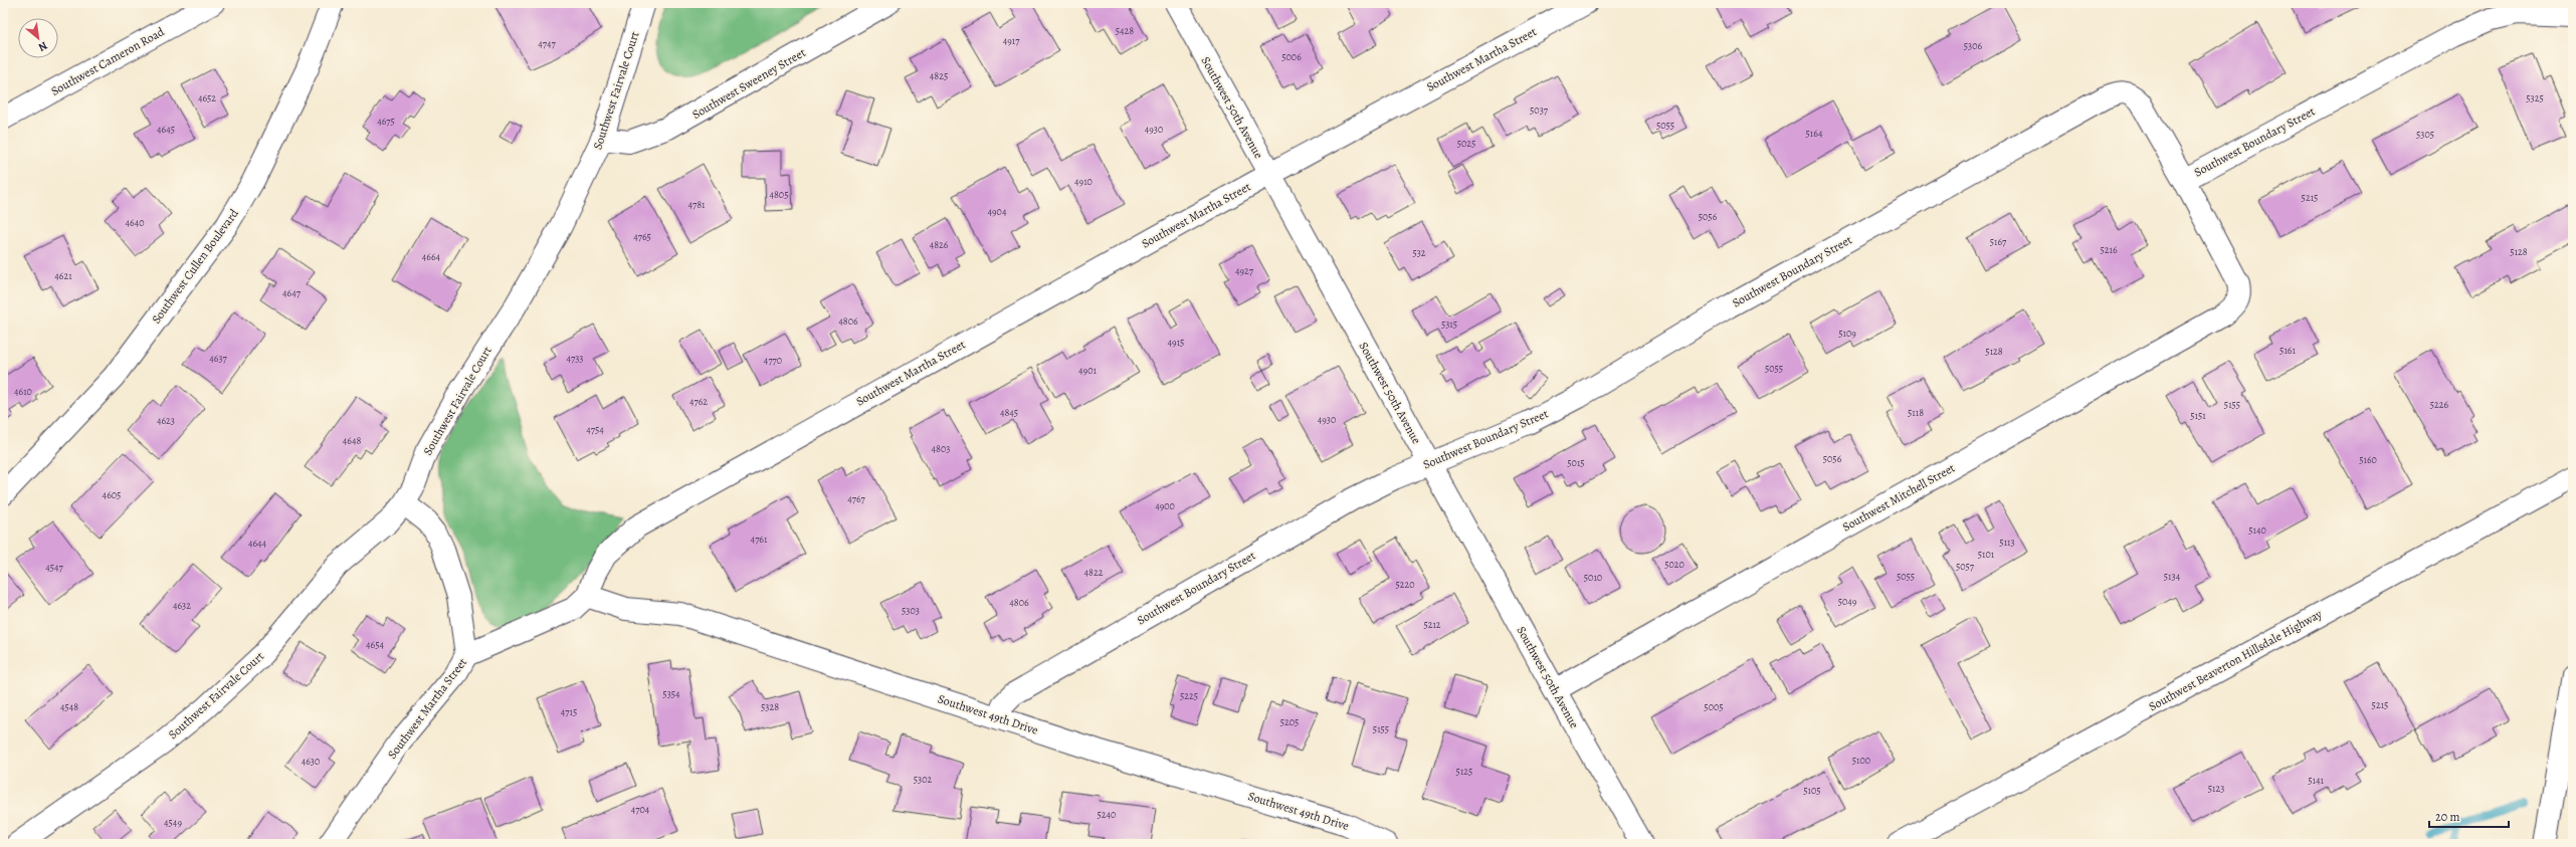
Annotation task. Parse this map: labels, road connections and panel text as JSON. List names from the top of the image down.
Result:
{
  "streets": {
    "street": [
      "Southwest Martha Street",
      "Southwest Cameron Road",
      "Southwest Sweeney Street",
      "Southwest Fairvale Court",
      "Southwest 50th Avenue",
      "Southwest Boundary Street",
      "Southwest Cullen Boulevard",
      "Southwest Mitchell Street",
      "Southwest Beaverton Hillsdale Highway",
      "Southwest 49th Drive"
    ]
  },
  "crossings": [
    ["Southwest Martha Street", "Southwest 50th Avenue"],
    ["Southwest Martha Street", "Southwest 49th Drive"],
    ["Southwest Sweeney Street", "Southwest Fairvale Court"],
    ["Southwest 50th Avenue", "Southwest Boundary Street"],
    ["Southwest 50th Avenue", "Southwest Mitchell Street"],
    ["Southwest Boundary Street", "Southwest Mitchell Street"],
    ["Southwest Boundary Street", "Southwest 49th Drive"]
  ],
  "house_numbers": [
    "5428",
    "4917",
    "4747",
    "5306",
    "5006",
    "4825",
    "4652",
    "5325",
    "5037",
    "4675",
    "5055",
    "4645",
    "4930",
    "5164",
    "5305",
    "5025",
    "4910",
    "4805",
    "5215",
    "4781",
    "4904",
    "5056",
    "4640",
    "4765",
    "5167",
    "4826",
    "5216",
    "5128",
    "532",
    "4664",
    "4927",
    "4621",
    "4647",
    "4806",
    "5315",
    "5109",
    "4915",
    "5161",
    "5128",
    "4637",
    "4733",
    "4770",
    "5055",
    "4901",
    "4610",
    "4762",
    "5155",
    "5226",
    "4845",
    "5118",
    "5151",
    "4930",
    "4623",
    "4754",
    "4648",
    "4803",
    "5056",
    "5160",
    "5015",
    "4605",
    "4767",
    "4900",
    "5140",
    "4761",
    "5113",
    "4644",
    "5101",
    "5020",
    "5057",
    "4547",
    "4822",
    "5055",
    "5134",
    "5010",
    "5220",
    "5049",
    "4806",
    "4632",
    "5303",
    "5212",
    "4654",
    "5354",
    "5225",
    "5215",
    "4548",
    "5328",
    "5005",
    "4715",
    "5205",
    "5155",
    "5100",
    "4630",
    "5125",
    "5302",
    "5141",
    "5123",
    "5105",
    "4704",
    "5240",
    "4549"
  ],
  "scale_bar": "20 m",
  "north": "bottom right"
}
